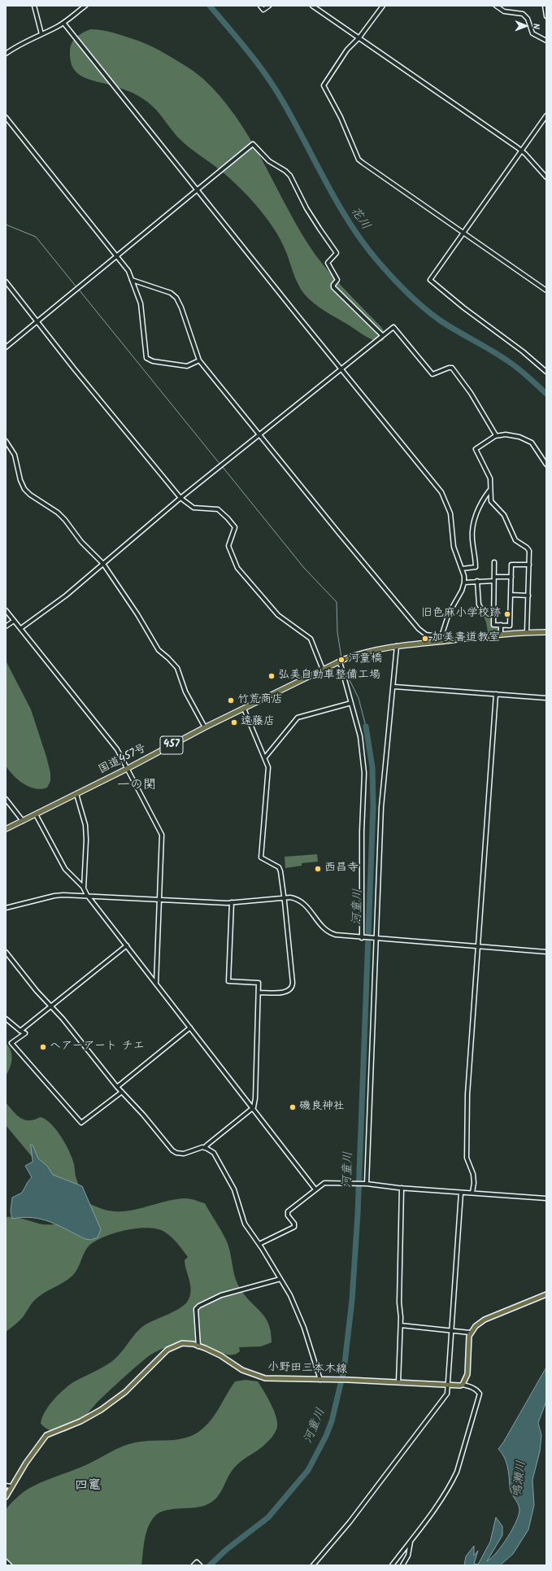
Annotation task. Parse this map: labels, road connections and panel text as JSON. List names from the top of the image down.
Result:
{
  "streets": {
    "highway": ["457", "国道457号"],
    "main road": ["小野田三本木線"]
  },
  "districts": ["一の関", "四竃"],
  "water": ["花川", "河童川", "鳴瀬川"],
  "places": [
    "旧色麻小学校跡",
    "加美書道教室",
    "河童橋",
    "弘美自動車整備工場",
    "竹荒商店",
    "遠藤店",
    "西昌寺",
    "ヘアーアート チエ",
    "磯良神社"
  ],
  "north": "right"
}
